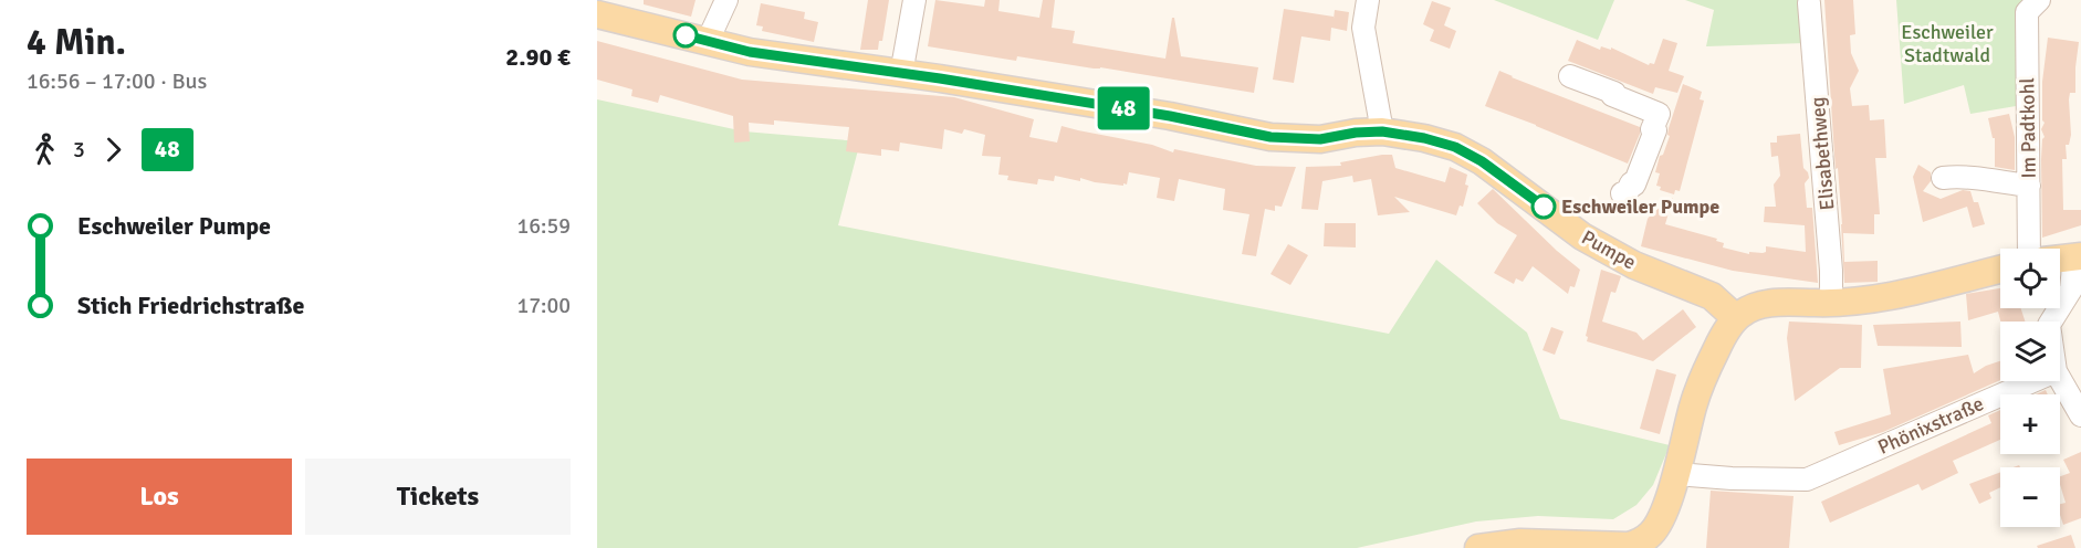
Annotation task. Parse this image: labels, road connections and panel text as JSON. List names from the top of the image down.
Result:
{
  "streets": {
    "main road": ["Pumpe"],
    "street": ["Im Padtkohl", "Elisabethweg", "Phönixstraße"]
  },
  "parks": ["Eschweiler Stadtwald"],
  "places": ["Eschweiler Pumpe"],
  "lines": ["bus line 48"],
  "page": {
    "heading": ["4 Min.", "16:56 – 17:00 · Bus", "2.90 €"],
    "on_map": "48",
    "legs": ["3", "48"],
    "list": [
      {
        "name": "Eschweiler Pumpe",
        "value": "16:59"
      },
      {
        "name": "Stich Friedrichstraße",
        "value": "17:00"
      }
    ],
    "map_buttons": ["+", "−"],
    "buttons": ["Los", "Tickets"]
  }
}
